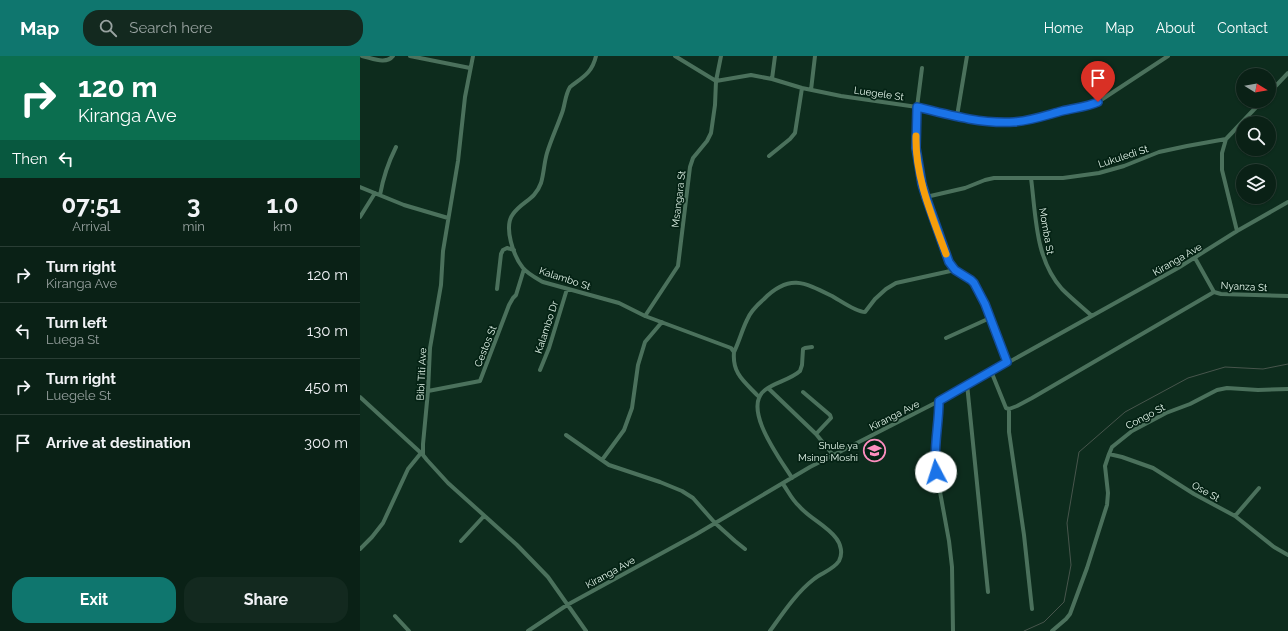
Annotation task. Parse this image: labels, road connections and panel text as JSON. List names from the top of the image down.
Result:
{
  "streets": {
    "street": [
      "Luegele St",
      "Lukuledi St",
      "Msangara St",
      "Momba St",
      "Kiranga Ave",
      "Kalambo St",
      "Nyanza St",
      "Kalambo Dr",
      "Cestos St",
      "Bibi Titi Ave",
      "Congo St",
      "Ose St"
    ]
  },
  "crossings": [
    ["Luegele St", "Msangara St"],
    ["Lukuledi St", "Momba St"],
    ["Msangara St", "Kalambo St"],
    ["Momba St", "Kiranga Ave"],
    ["Kiranga Ave", "Nyanza St"],
    ["Kalambo St", "Kalambo Dr"],
    ["Kalambo St", "Cestos St"],
    ["Cestos St", "Bibi Titi Ave"],
    ["Congo St", "Ose St"]
  ],
  "places": {
    "school or university": ["Shule ya Msingi Moshi"]
  },
  "north": "right",
  "page": {
    "header": "Map",
    "search": "Search here",
    "nav": [
      "Home",
      "Map",
      "About",
      "Contact"
    ],
    "turn": ["120 m", "Kiranga Ave"],
    "then": "Then",
    "eta": [
      "07:51",
      "Arrival",
      "3",
      "min",
      "1.0",
      "km"
    ],
    "list": [
      {
        "name": "Turn right",
        "note": "Kiranga Ave",
        "value": "120 m"
      },
      {
        "name": "Turn left",
        "note": "Luega St",
        "value": "130 m"
      },
      {
        "name": "Turn right",
        "note": "Luegele St",
        "value": "450 m"
      },
      {
        "name": "Arrive at destination",
        "value": "300 m"
      }
    ],
    "buttons": ["Exit", "Share"]
  }
}
